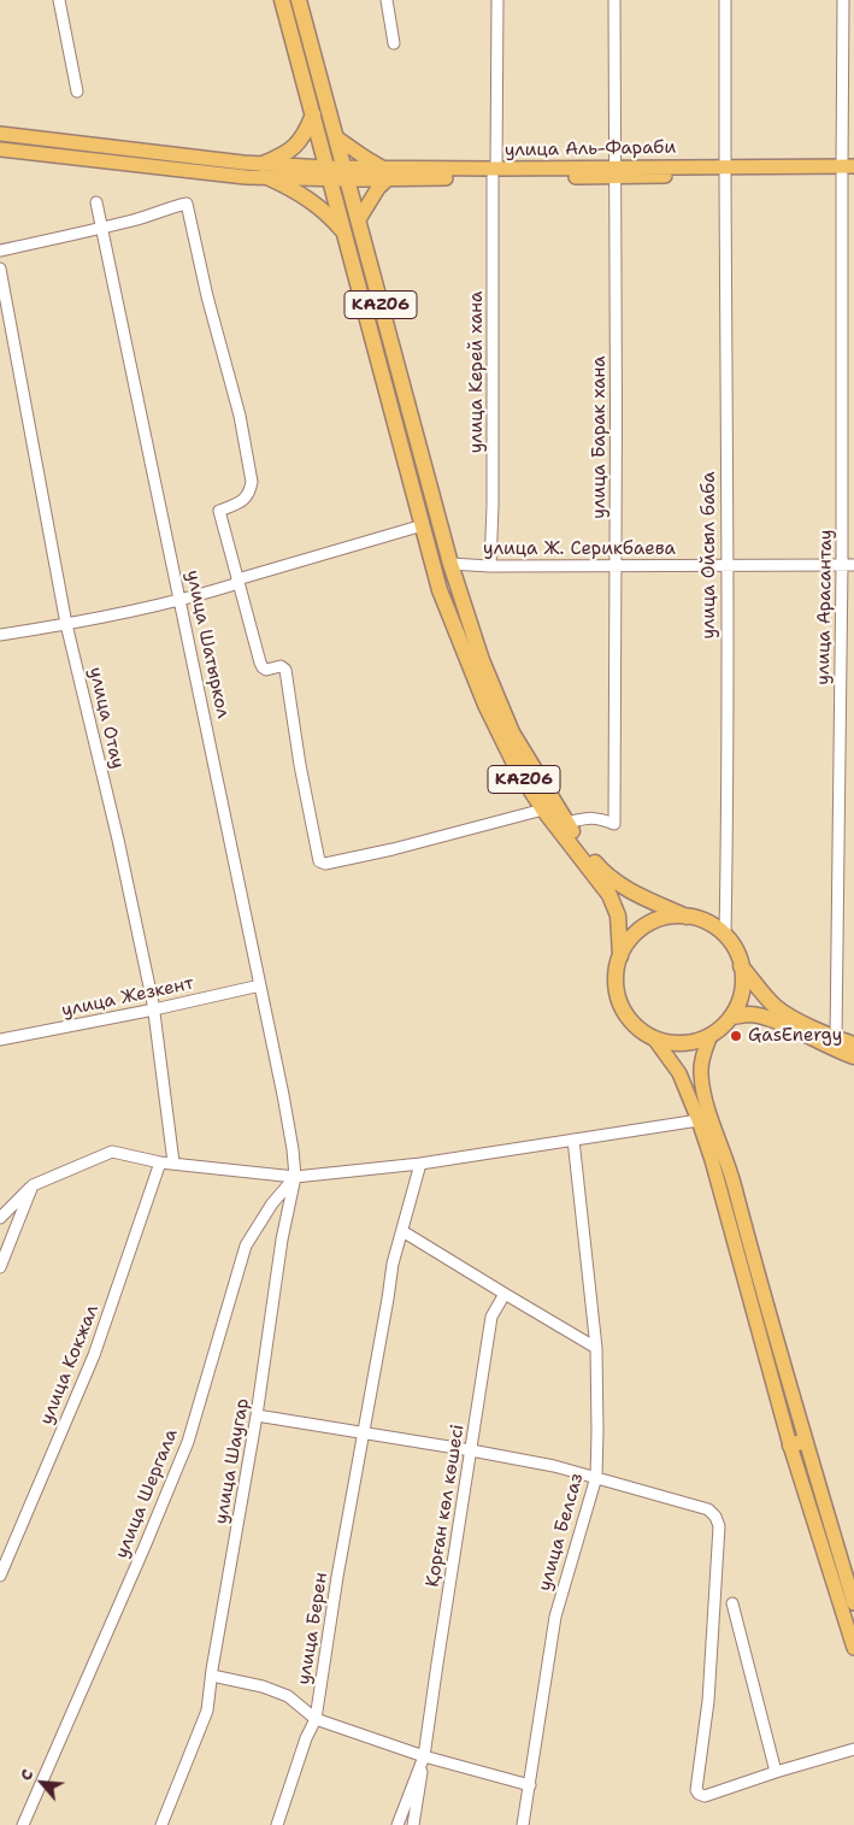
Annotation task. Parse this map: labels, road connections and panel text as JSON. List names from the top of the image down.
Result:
{
  "streets": {
    "highway": ["KАZ06"],
    "main road": ["улица Аль-Фараби"],
    "street": [
      "улица Керей хана",
      "улица Барак хана",
      "улица Ж. Серикбаева",
      "улица Ойсыл баба",
      "улица Арасантау",
      "улица Шатыркол",
      "улица Отау",
      "улица Жезкент",
      "улица Кокжал",
      "улица Шаугар",
      "улица Шергала",
      "Қорған көл көшесі",
      "улица Белсаз",
      "улица Берен"
    ]
  },
  "crossings": [
    ["улица Аль-Фараби", "KАZ06"],
    ["улица Аль-Фараби", "улица Керей хана"],
    ["улица Аль-Фараби", "улица Барак хана"],
    ["улица Аль-Фараби", "улица Ойсыл баба"],
    ["улица Аль-Фараби", "улица Арасантау"],
    ["KАZ06", "улица Барак хана"],
    ["KАZ06", "улица Ж. Серикбаева"],
    ["KАZ06", "улица Ойсыл баба"],
    ["KАZ06", "улица Арасантау"],
    ["улица Керей хана", "улица Ж. Серикбаева"],
    ["улица Барак хана", "улица Ж. Серикбаева"],
    ["улица Ж. Серикбаева", "улица Ойсыл баба"],
    ["улица Ж. Серикбаева", "улица Арасантау"],
    ["улица Шатыркол", "улица Жезкент"],
    ["улица Шатыркол", "улица Шаугар"],
    ["улица Отау", "улица Жезкент"],
    ["улица Шаугар", "улица Шергала"]
  ],
  "places": ["GasEnergy"],
  "north": "top left"
}
